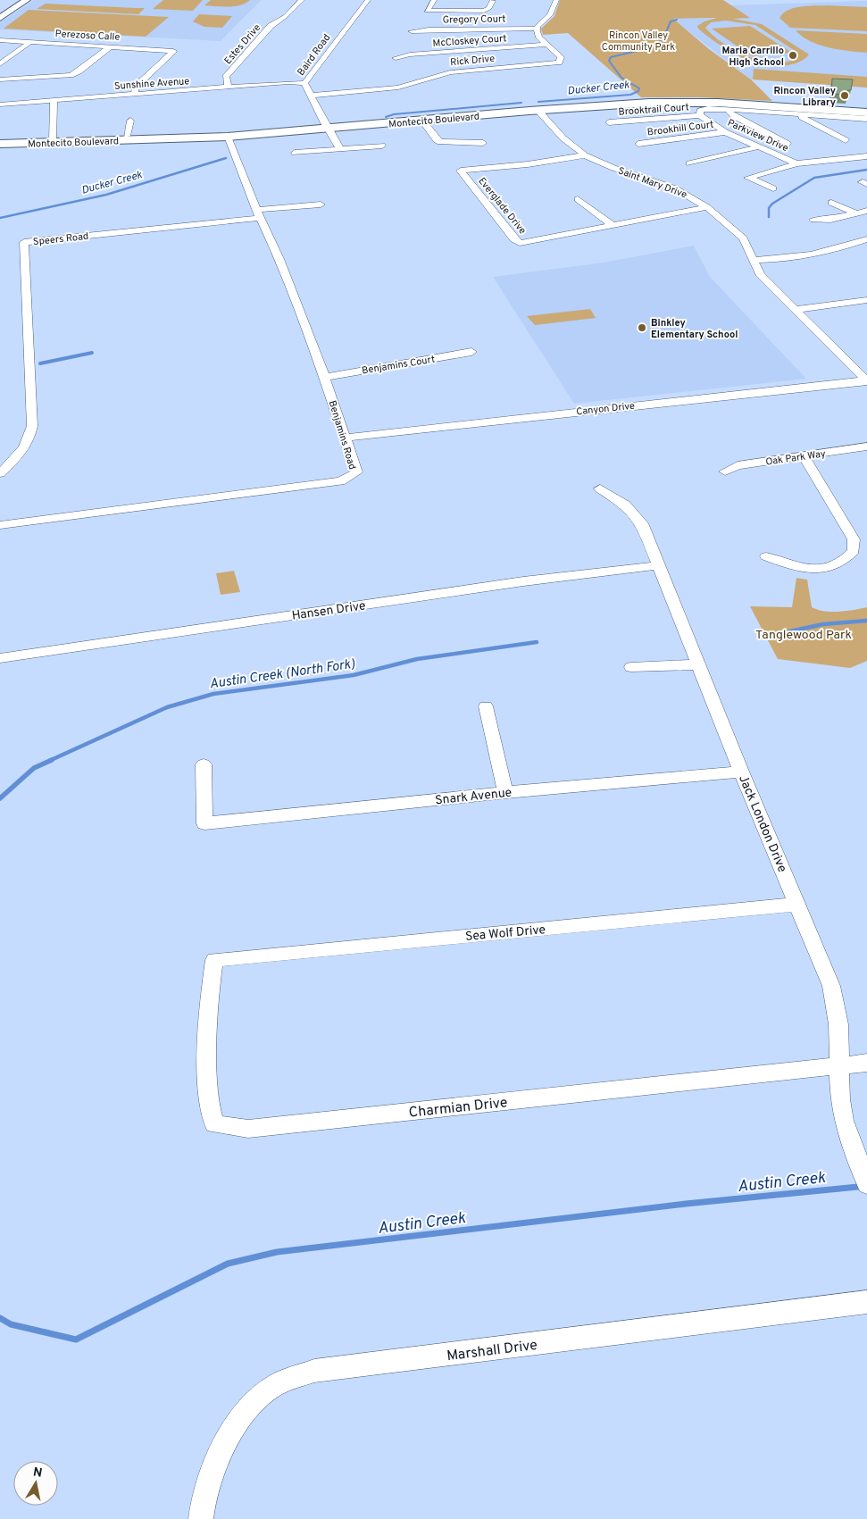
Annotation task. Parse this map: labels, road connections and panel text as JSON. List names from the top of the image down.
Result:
{
  "streets": {
    "main road": ["Montecito Boulevard"],
    "street": [
      "Gregory Court",
      "Perezoso Calle",
      "McCloskey Court",
      "Estes Drive",
      "Baird Road",
      "Rick Drive",
      "Sunshine Avenue",
      "Brooktrail Court",
      "Brookhill Court",
      "Parkview Drive",
      "Saint Mary Drive",
      "Everglade Drive",
      "Speers Road",
      "Benjamins Court",
      "Canyon Drive",
      "Benjamins Road",
      "Oak Park Way",
      "Hansen Drive",
      "Snark Avenue",
      "Jack London Drive",
      "Sea Wolf Drive",
      "Charmian Drive",
      "Marshall Drive"
    ]
  },
  "crossings": [
    ["Gregory Court", "Rick Drive"],
    ["Perezoso Calle", "Sunshine Avenue"],
    ["McCloskey Court", "Rick Drive"],
    ["Estes Drive", "Sunshine Avenue"],
    ["Baird Road", "Rick Drive"],
    ["Baird Road", "Sunshine Avenue"],
    ["Baird Road", "Montecito Boulevard"],
    ["Brooktrail Court", "Parkview Drive"],
    ["Montecito Boulevard", "Saint Mary Drive"],
    ["Montecito Boulevard", "Benjamins Road"],
    ["Brookhill Court", "Parkview Drive"],
    ["Saint Mary Drive", "Everglade Drive"],
    ["Saint Mary Drive", "Canyon Drive"],
    ["Speers Road", "Benjamins Road"],
    ["Benjamins Court", "Benjamins Road"],
    ["Canyon Drive", "Benjamins Road"],
    ["Hansen Drive", "Jack London Drive"],
    ["Snark Avenue", "Jack London Drive"],
    ["Jack London Drive", "Sea Wolf Drive"],
    ["Jack London Drive", "Charmian Drive"],
    ["Sea Wolf Drive", "Charmian Drive"]
  ],
  "water": ["Ducker Creek", "Austin Creek (North Fork)", "Austin Creek"],
  "parks": ["Rincon Valley Community Park", "Tanglewood Park"],
  "places": ["Maria Carrillo High School", "Rincon Valley Library", "Binkley Elementary School"],
  "north": "top"
}
